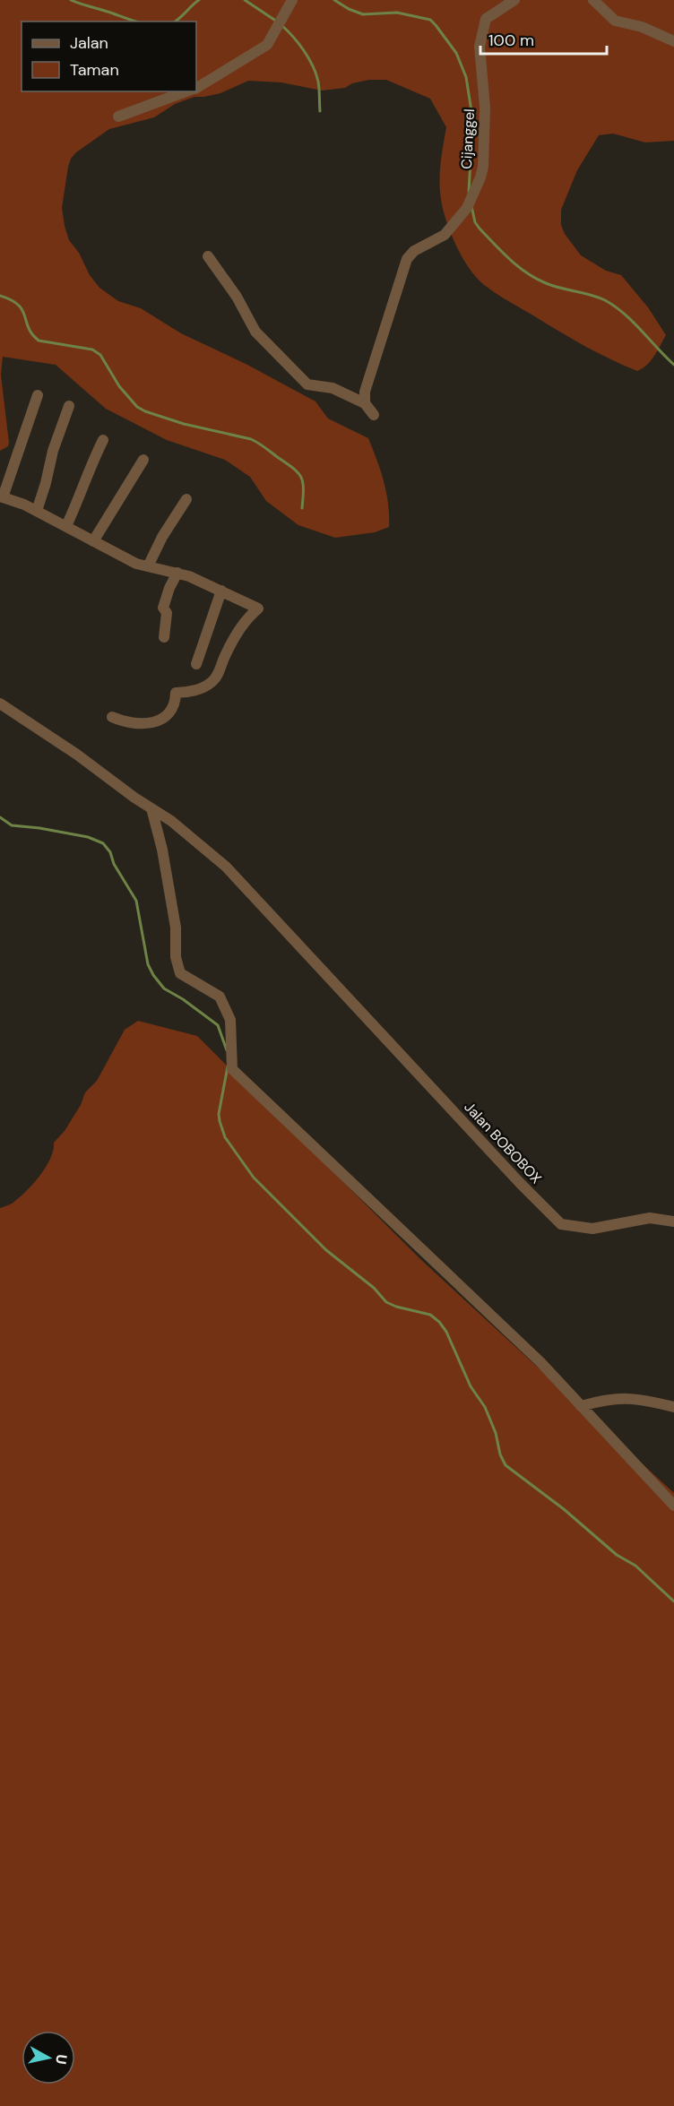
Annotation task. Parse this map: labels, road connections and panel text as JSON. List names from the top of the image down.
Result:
{
  "streets": {
    "street": ["Cijanggel", "Jalan BOBOBOX"]
  },
  "legend": ["Jalan", "Taman"],
  "scale_bar": "100 m",
  "north": "right"
}
